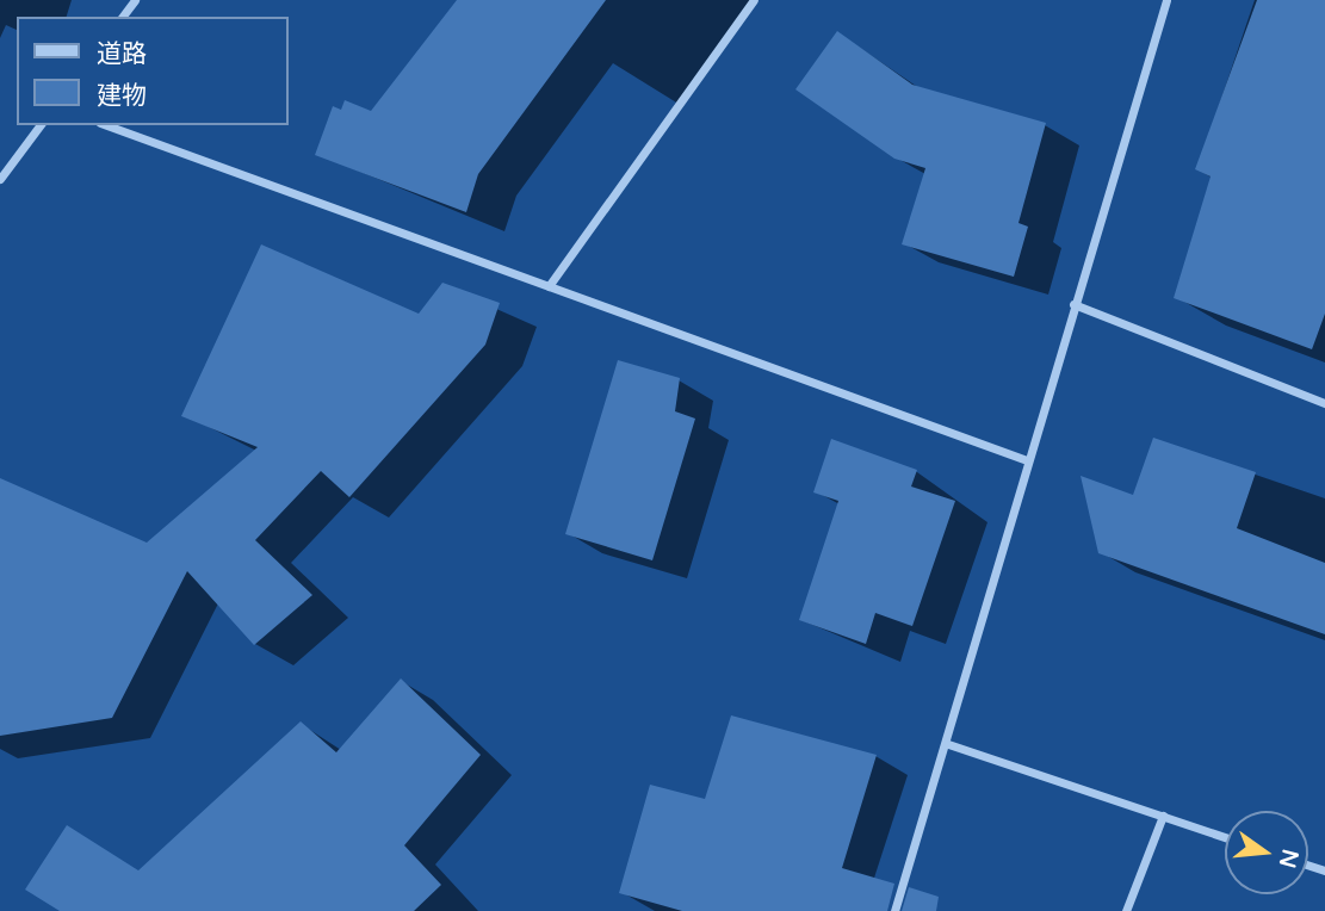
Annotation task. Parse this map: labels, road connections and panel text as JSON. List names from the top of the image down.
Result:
{
  "legend": ["道路", "建物"],
  "north": "right"
}
